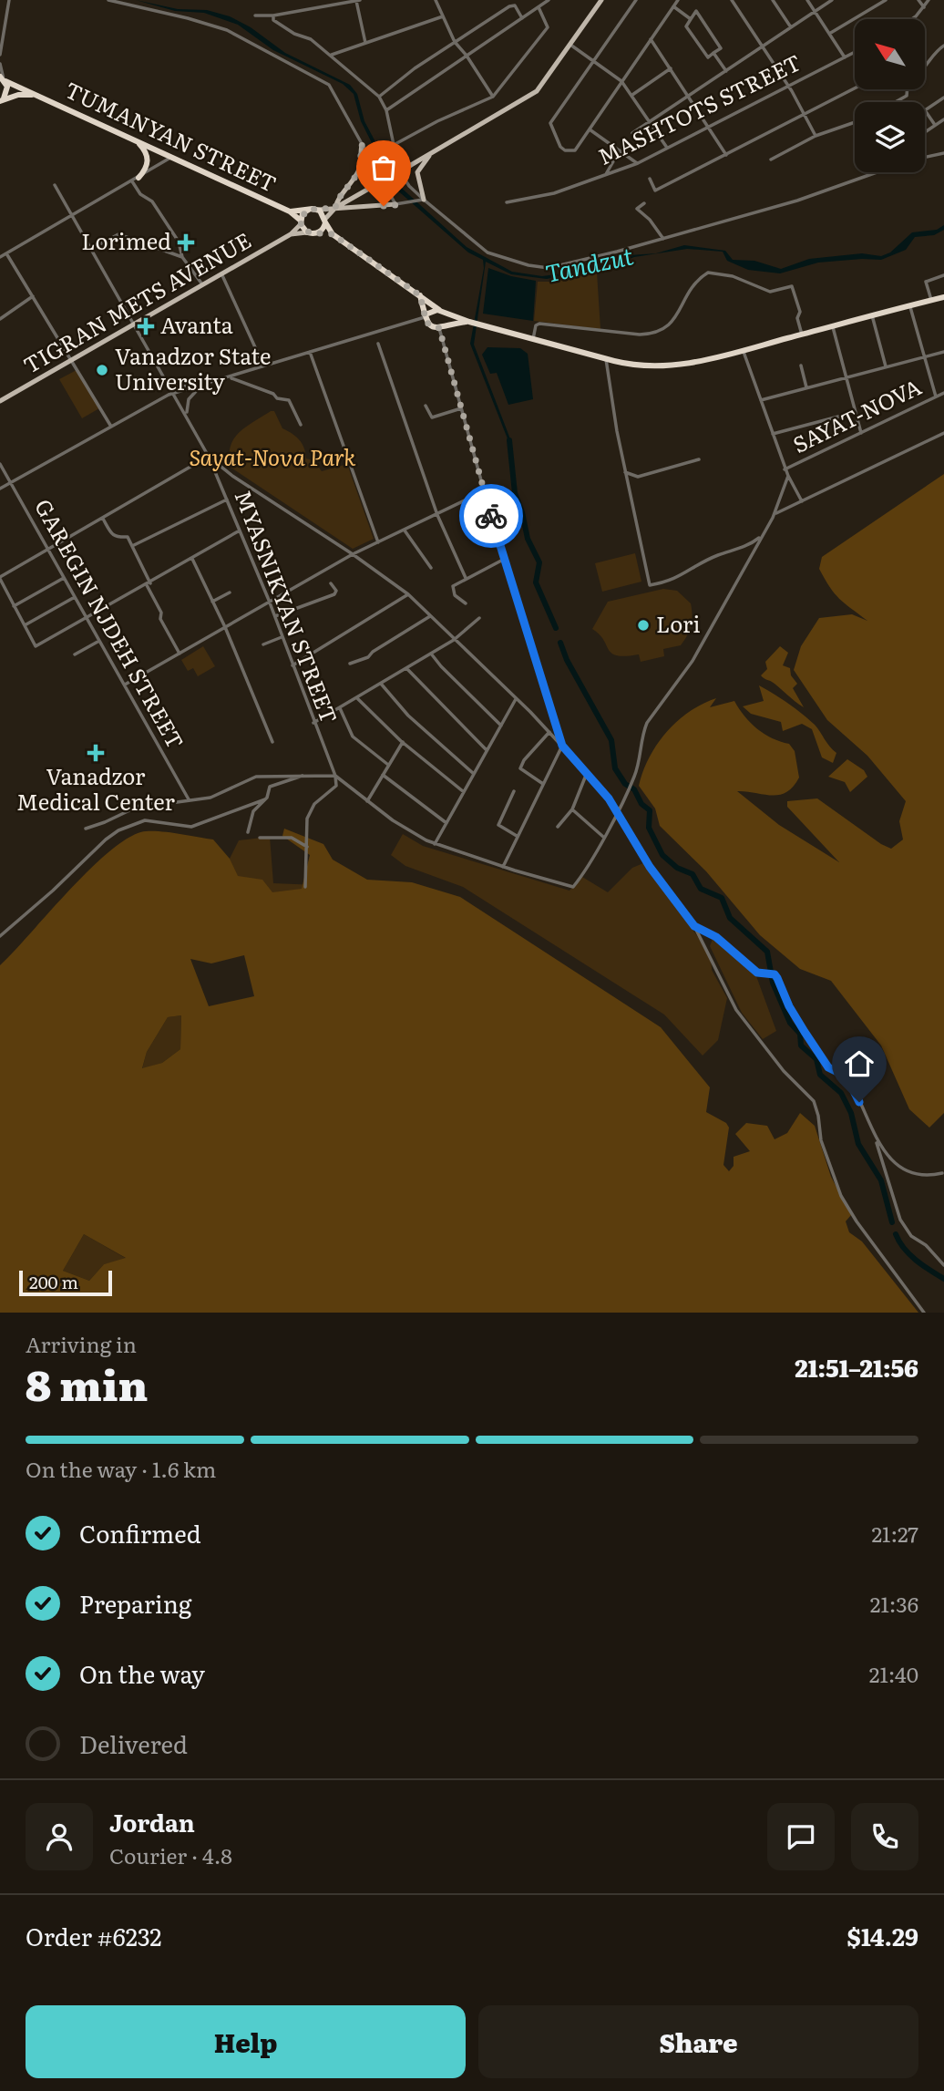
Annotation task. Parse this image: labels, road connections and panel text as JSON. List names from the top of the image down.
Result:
{
  "streets": {
    "highway": ["TUMANYAN STREET"],
    "main road": ["TIGRAN METS AVENUE"],
    "street": [
      "MASHTOTS STREET",
      "SAYAT-NOVA",
      "MYASNIKYAN STREET",
      "GAREGIN NJDEH STREET"
    ]
  },
  "crossings": [
    ["TUMANYAN STREET", "TIGRAN METS AVENUE"],
    ["TIGRAN METS AVENUE", "MYASNIKYAN STREET"]
  ],
  "water": ["Tandzut"],
  "parks": ["Sayat-Nova Park"],
  "places": {
    "health": ["Lorimed", "Avanta", "Vanadzor Medical Center"],
    "other": ["Vanadzor State University", "Lori"]
  },
  "scale_bar": "200 m",
  "north": "top left",
  "page": {
    "scale": "200 m",
    "heading": ["8 min", "Arriving in", "21:51–21:56"],
    "panel": [
      "Jordan",
      "Courier · 4.8",
      "Order #6232",
      "$14.29"
    ],
    "bar": "On the way · 1.6 km",
    "list": [
      ["Confirmed", "21:27"],
      ["Preparing", "21:36"],
      ["On the way", "21:40"],
      "Delivered"
    ],
    "buttons": ["Help", "Share"]
  }
}
